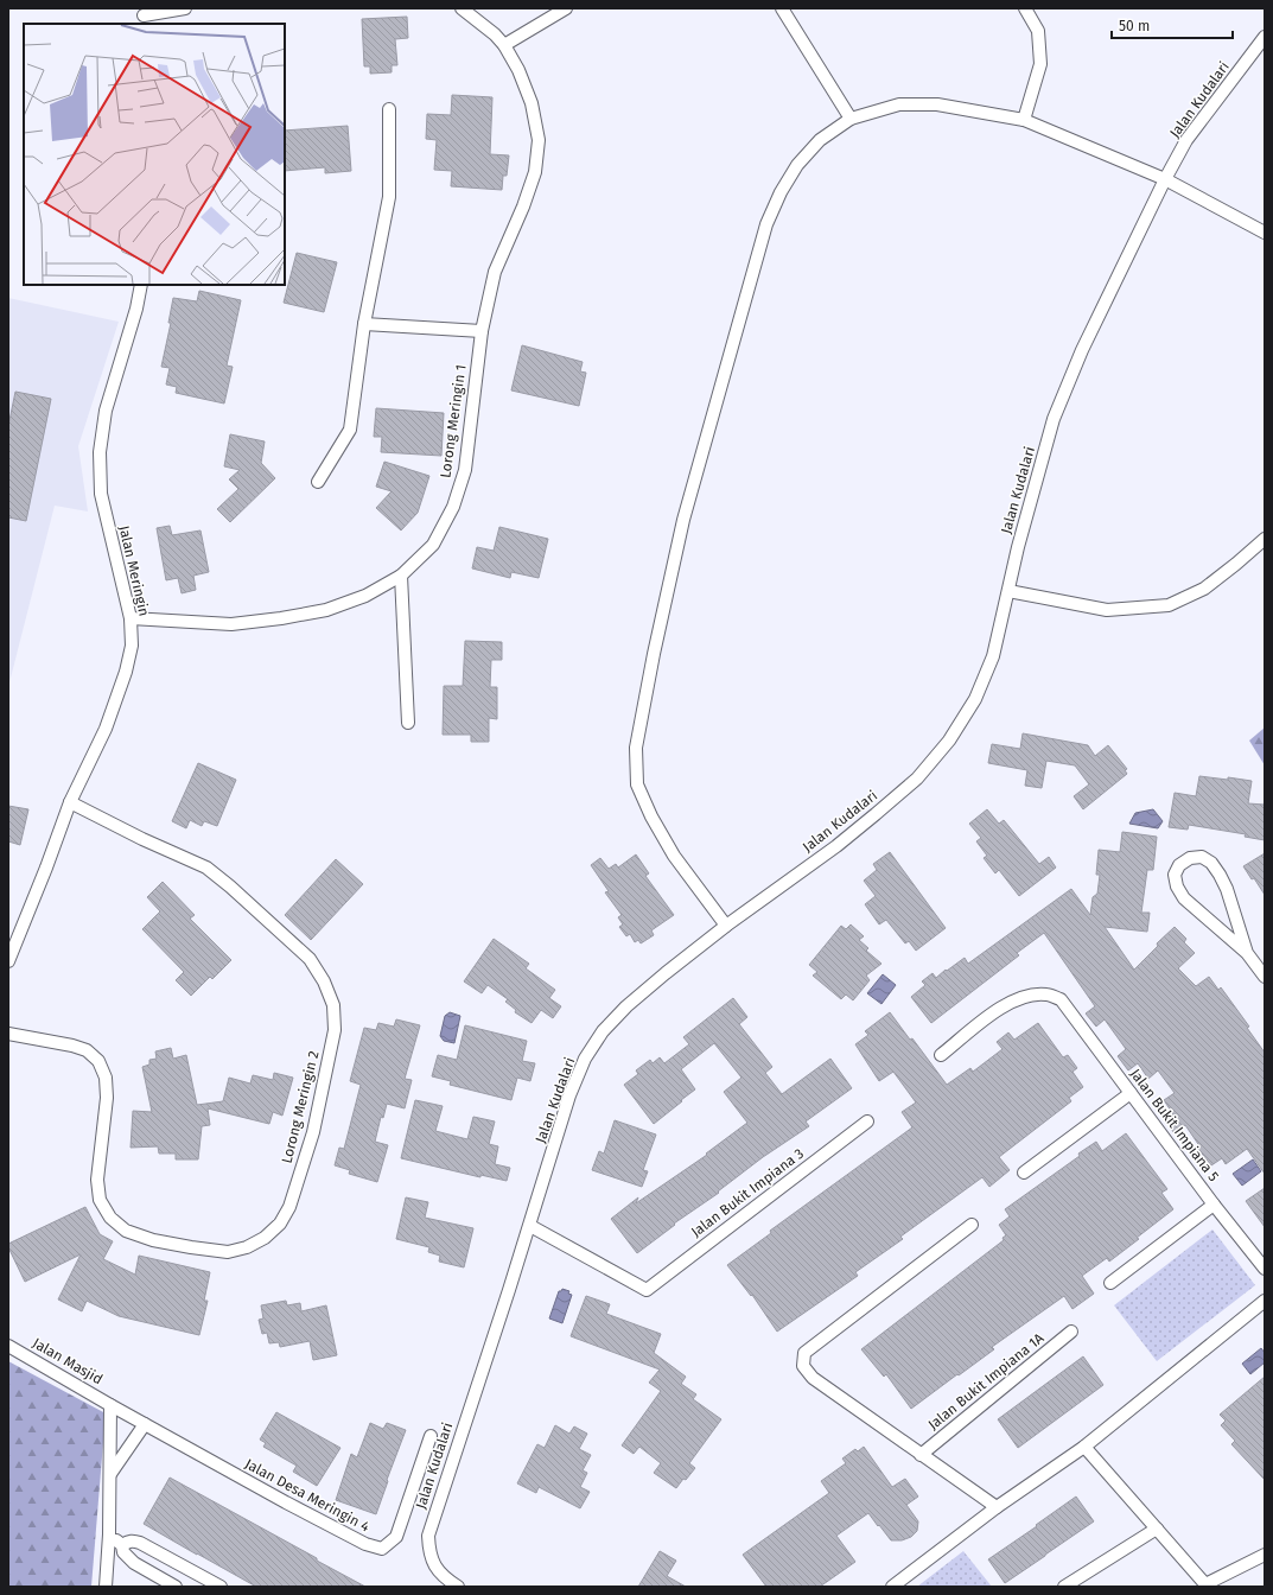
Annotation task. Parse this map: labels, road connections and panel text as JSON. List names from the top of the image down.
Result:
{
  "streets": {
    "street": [
      "Jalan Kudalari",
      "Lorong Meringin 1",
      "Jalan Meringin",
      "Lorong Meringin 2",
      "Jalan Bukit Impiana 5",
      "Jalan Bukit Impiana 3",
      "Jalan Masjid",
      "Jalan Bukit Impiana 1A",
      "Jalan Desa Meringin 4"
    ]
  },
  "crossings": [
    ["Jalan Kudalari", "Jalan Bukit Impiana 3"],
    ["Lorong Meringin 1", "Jalan Meringin"],
    ["Jalan Meringin", "Lorong Meringin 2"],
    ["Jalan Masjid", "Jalan Desa Meringin 4"]
  ],
  "scale_bar": "50 m"
}
